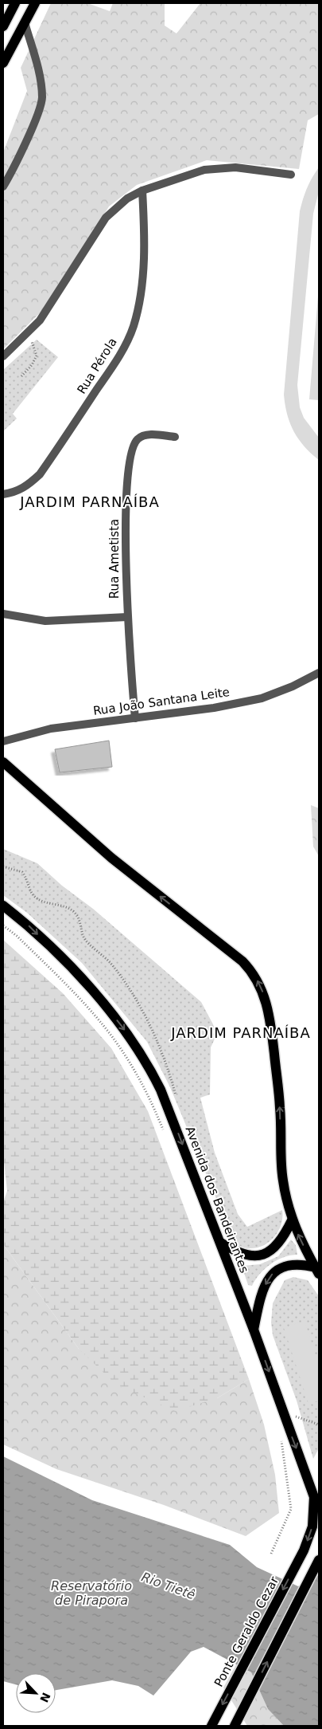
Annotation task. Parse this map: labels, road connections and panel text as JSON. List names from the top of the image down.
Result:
{
  "streets": {
    "main road": ["Avenida dos Bandeirantes", "Ponte Geraldo Cezar"],
    "street": ["Rua Pérola", "Rua Ametista", "Rua João Santana Leite"]
  },
  "crossings": [
    ["Rua Ametista", "Rua João Santana Leite"],
    ["Avenida dos Bandeirantes", "Ponte Geraldo Cezar"]
  ],
  "one_way": ["Avenida dos Bandeirantes"],
  "districts": ["JARDIM PARNAÍBA", "JARDIM PARNAÍBA"],
  "water": ["Reservatório de Pirapora", "Rio Tietê"],
  "north": "bottom right"
}
